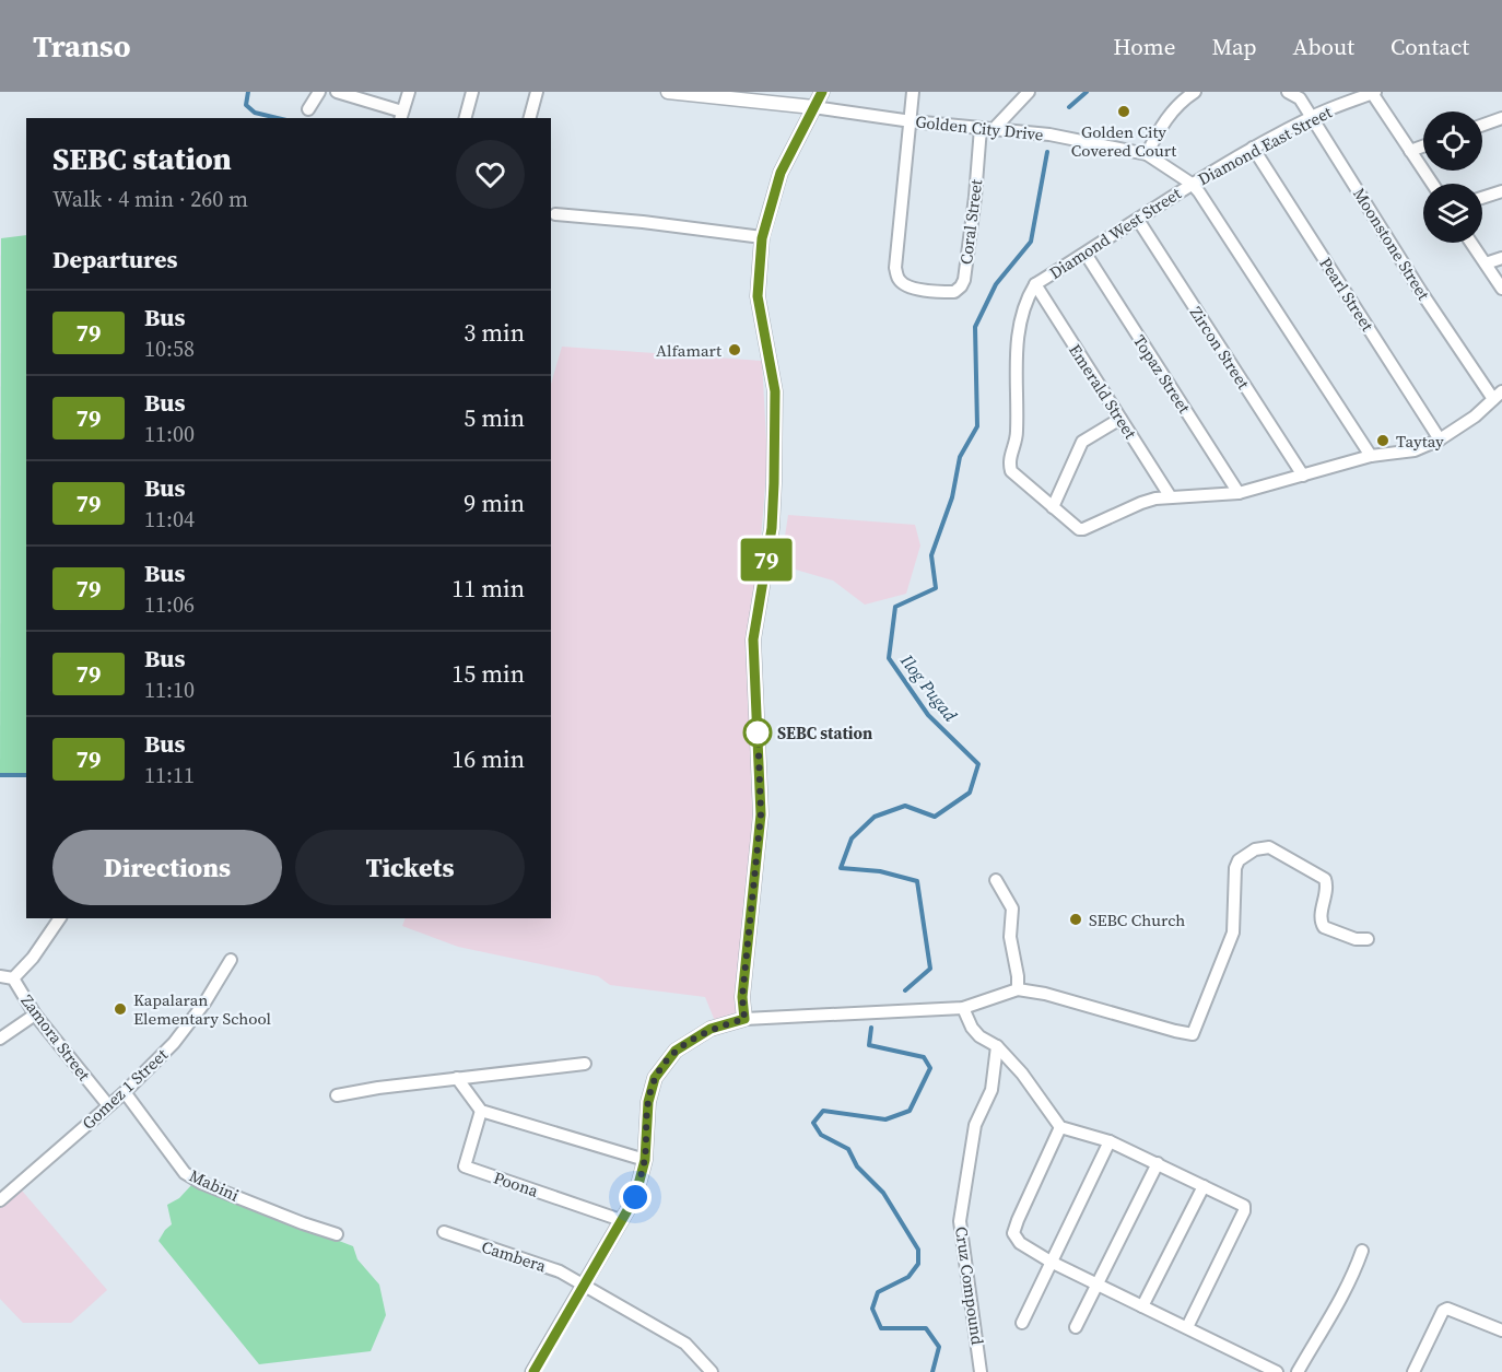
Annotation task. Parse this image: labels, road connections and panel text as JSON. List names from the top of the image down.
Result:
{
  "streets": {
    "street": [
      "Golden City Drive",
      "Diamond East Street",
      "Coral Street",
      "Diamond West Street",
      "Moonstone Street",
      "Pearl Street",
      "Zircon Street",
      "Topaz Street",
      "Emerald Street",
      "Zamora Street",
      "Gomez 1 Street",
      "Poona",
      "Mabini",
      "Cambera",
      "Cruz Compound"
    ]
  },
  "crossings": [
    ["Golden City Drive", "Diamond East Street"],
    ["Golden City Drive", "Coral Street"],
    ["Golden City Drive", "Diamond West Street"],
    ["Diamond East Street", "Diamond West Street"],
    ["Diamond East Street", "Moonstone Street"],
    ["Diamond East Street", "Pearl Street"],
    ["Diamond West Street", "Zircon Street"],
    ["Diamond West Street", "Topaz Street"],
    ["Diamond West Street", "Emerald Street"],
    ["Zamora Street", "Gomez 1 Street"],
    ["Gomez 1 Street", "Mabini"]
  ],
  "water": ["Ilog Pugad"],
  "places": [
    "Golden City Covered Court",
    "Alfamart",
    "Taytay",
    "SEBC station",
    "SEBC Church",
    "Kapalaran Elementary School"
  ],
  "lines": ["bus line 79"],
  "page": {
    "header": "Transo",
    "nav": [
      "Home",
      "Map",
      "About",
      "Contact"
    ],
    "on_map": "79",
    "heading": [
      ["SEBC station", "Walk · 4 min · 260 m"],
      "Departures"
    ],
    "list": [
      {
        "mark": "79",
        "name": "Bus",
        "note": "10:58",
        "value": "3 min"
      },
      {
        "mark": "79",
        "name": "Bus",
        "note": "11:00",
        "value": "5 min"
      },
      {
        "mark": "79",
        "name": "Bus",
        "note": "11:04",
        "value": "9 min"
      },
      {
        "mark": "79",
        "name": "Bus",
        "note": "11:06",
        "value": "11 min"
      },
      {
        "mark": "79",
        "name": "Bus",
        "note": "11:10",
        "value": "15 min"
      },
      {
        "mark": "79",
        "name": "Bus",
        "note": "11:11",
        "value": "16 min"
      }
    ],
    "buttons": ["Directions", "Tickets"]
  }
}
